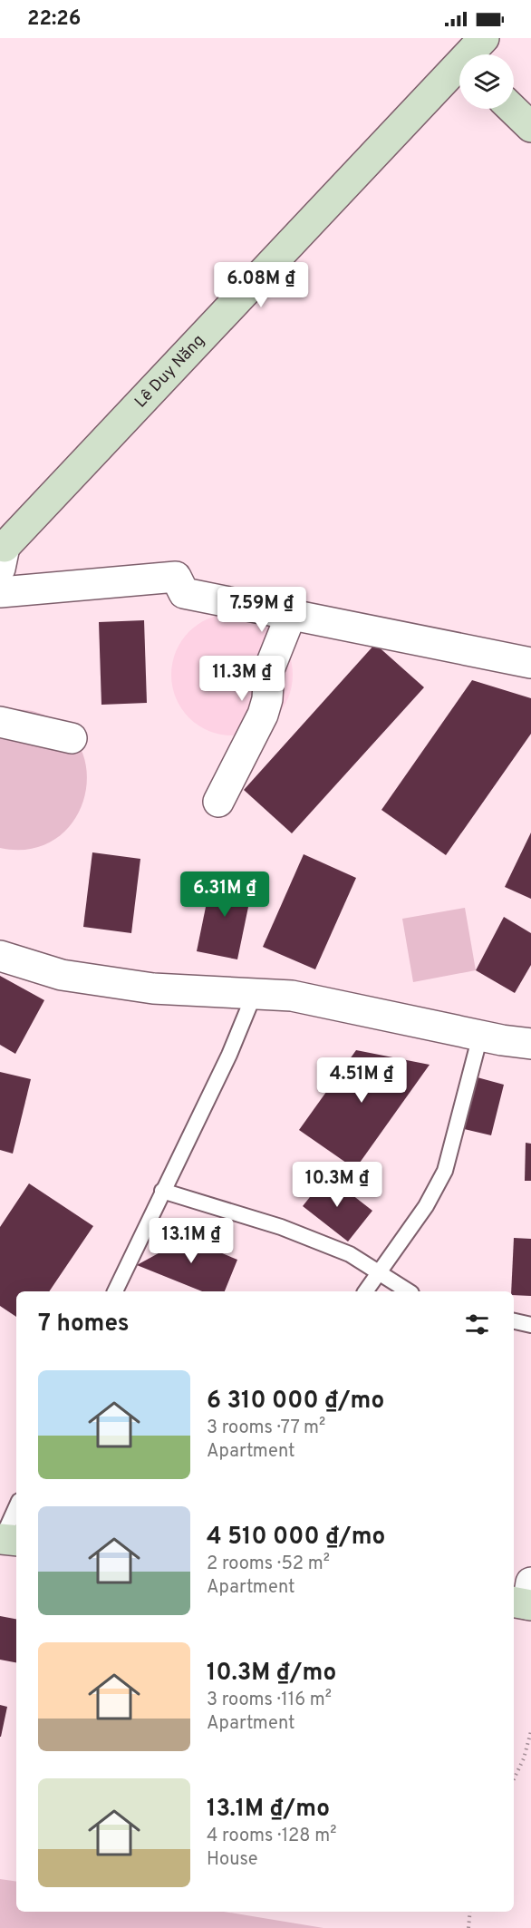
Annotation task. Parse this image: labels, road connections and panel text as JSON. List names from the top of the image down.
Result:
{
  "streets": {
    "street": ["Lê Duy Năng"]
  },
  "page": {
    "status": "22:26",
    "price": [
      "6.08M ₫",
      "7.59M ₫",
      "11.3M ₫",
      "6.31M ₫",
      "4.51M ₫",
      "10.3M ₫",
      "13.1M ₫"
    ],
    "heading": "7 homes",
    "list": [
      {
        "name": "6 310 000 ₫/mo",
        "note": "3 rooms · 77 m² · Apartment"
      },
      {
        "name": "4 510 000 ₫/mo",
        "note": "2 rooms · 52 m² · Apartment"
      },
      {
        "name": "10.3M ₫/mo",
        "note": "3 rooms · 116 m² · Apartment"
      },
      {
        "name": "13.1M ₫/mo",
        "note": "4 rooms · 128 m² · House"
      }
    ]
  }
}
